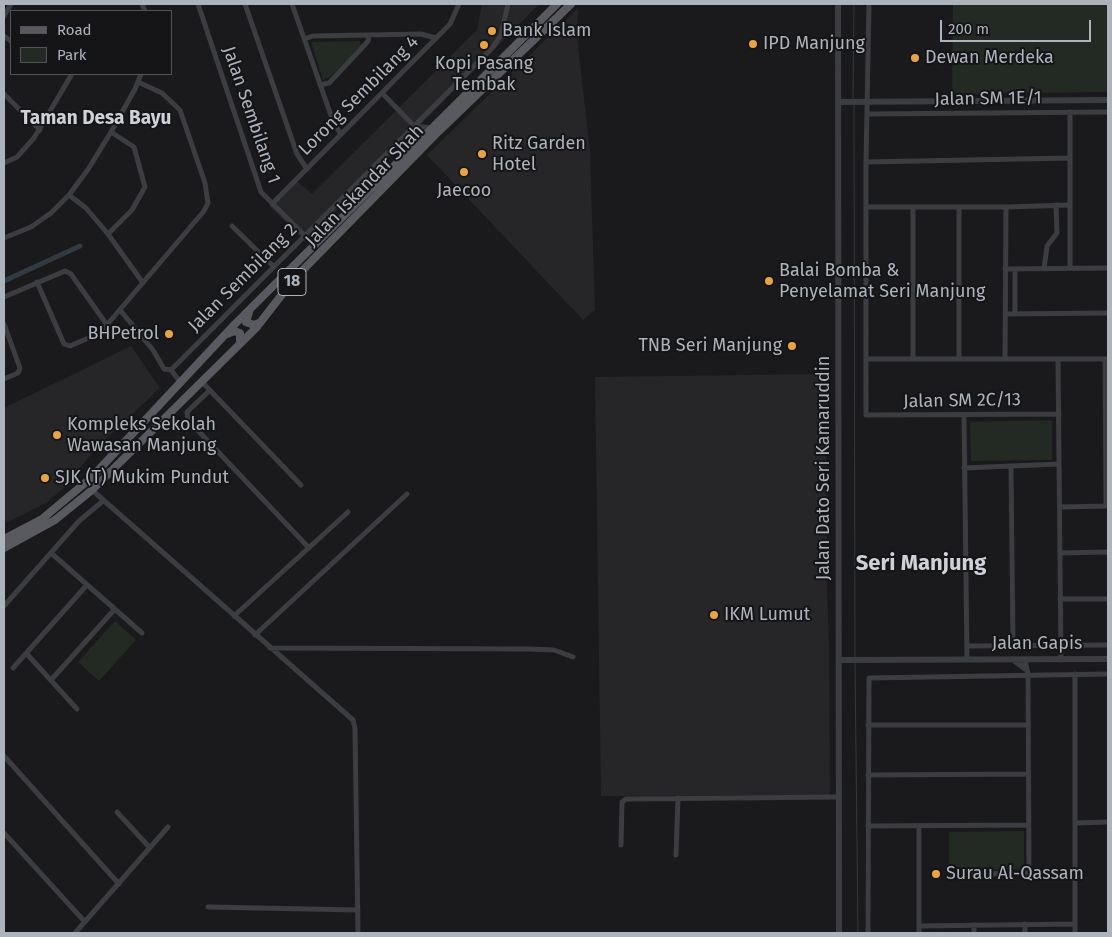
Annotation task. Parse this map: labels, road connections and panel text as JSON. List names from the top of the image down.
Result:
{
  "streets": {
    "main road": ["Jalan Iskandar Shah", "18"],
    "street": [
      "Lorong Sembilang 4",
      "Jalan SM 1E/1",
      "Jalan Sembilang 1",
      "Jalan Sembilang 2",
      "Jalan SM 2C/13",
      "Jalan Dato Seri Kamaruddin",
      "Jalan Gapis"
    ]
  },
  "crossings": [
    ["Lorong Sembilang 4", "Jalan Sembilang 1"],
    ["Jalan Sembilang 1", "Jalan Iskandar Shah"],
    ["Jalan Sembilang 1", "Jalan Sembilang 2"],
    ["Jalan Dato Seri Kamaruddin", "Jalan Gapis"]
  ],
  "districts": ["Taman Desa Bayu", "Seri Manjung"],
  "places": [
    "Bank Islam",
    "IPD Manjung",
    "Kopi Pasang Tembak",
    "Dewan Merdeka",
    "Ritz Garden Hotel",
    "Jaecoo",
    "Balai Bomba & Penyelamat Seri Manjung",
    "BHPetrol",
    "TNB Seri Manjung",
    "Kompleks Sekolah Wawasan Manjung",
    "SJK (T) Mukim Pundut",
    "IKM Lumut",
    "Surau Al-Qassam"
  ],
  "legend": ["Road", "Park"],
  "scale_bar": "200 m"
}
